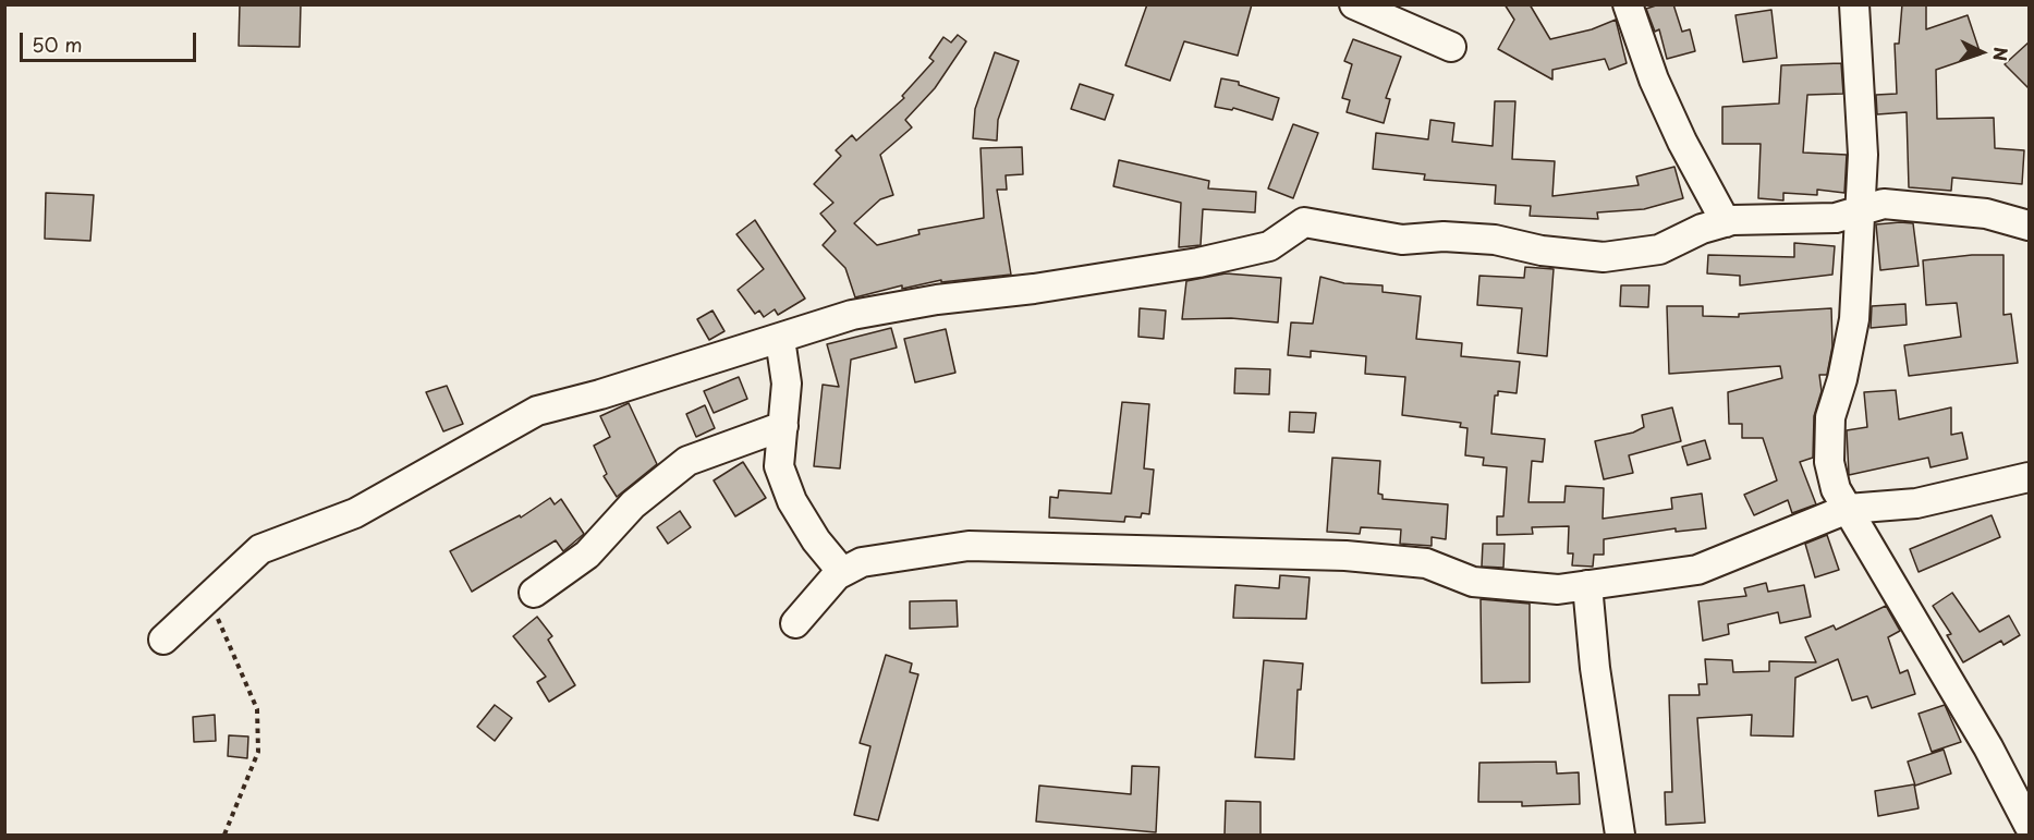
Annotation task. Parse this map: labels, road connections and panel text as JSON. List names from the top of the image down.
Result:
{
  "scale_bar": "50 m",
  "north": "right"
}
